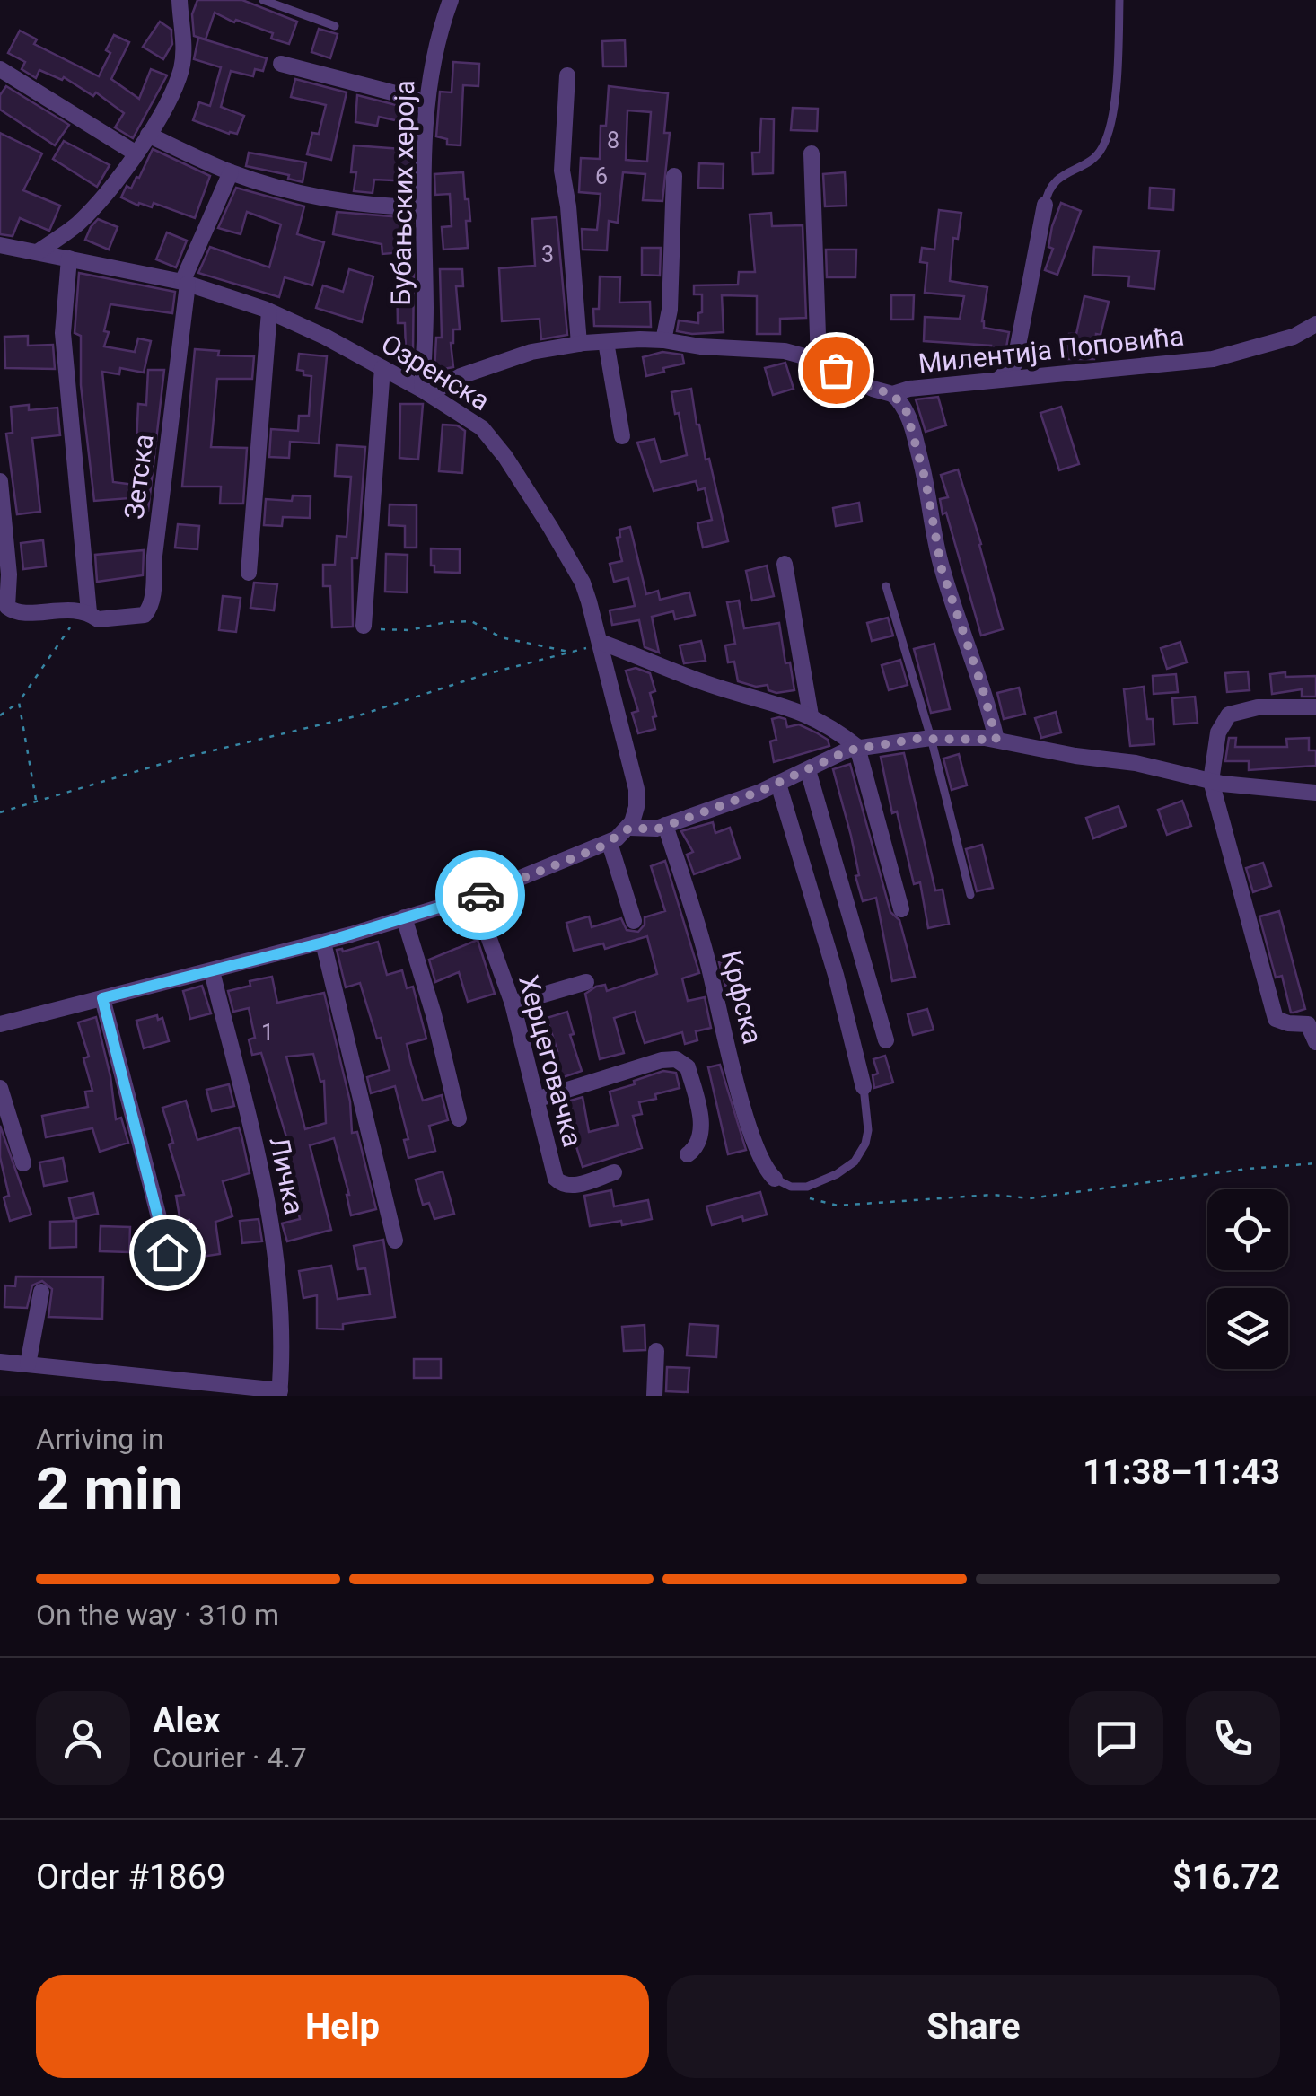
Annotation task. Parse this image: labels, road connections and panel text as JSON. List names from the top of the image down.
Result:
{
  "streets": {
    "street": [
      "Бубањских хероја",
      "Милентија Поповића",
      "Озренска",
      "Зетска",
      "Крфска",
      "Херцеговачка",
      "Личка"
    ]
  },
  "crossings": [
    ["Бубањских хероја", "Милентија Поповића"],
    ["Бубањских хероја", "Озренска"],
    ["Милентија Поповића", "Озренска"],
    ["Озренска", "Зетска"]
  ],
  "house_numbers": [
    "8",
    "6",
    "3",
    "1"
  ],
  "page": {
    "heading": ["2 min", "Arriving in", "11:38–11:43"],
    "panel": [
      "Alex",
      "Courier · 4.7",
      "Order #1869",
      "$16.72"
    ],
    "bar": "On the way · 310 m",
    "buttons": ["Help", "Share"]
  }
}
